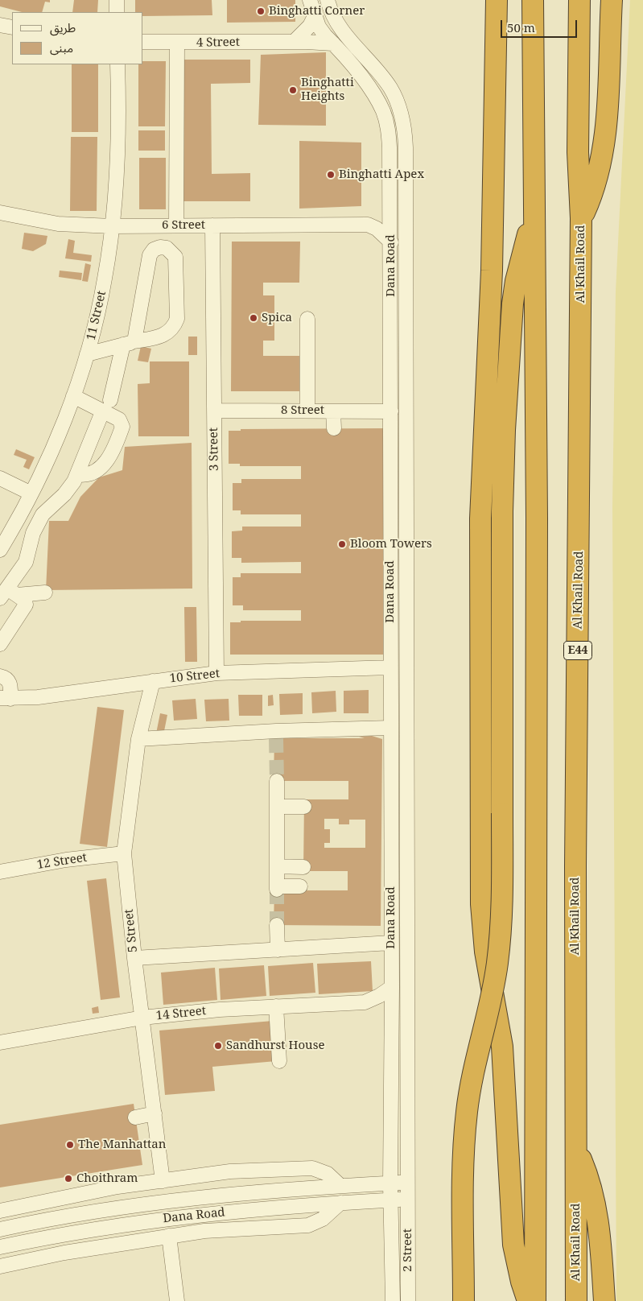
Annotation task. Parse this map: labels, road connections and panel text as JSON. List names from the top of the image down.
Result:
{
  "streets": {
    "highway": ["Al Khail Road", "E44"],
    "street": [
      "4 Street",
      "6 Street",
      "Dana Road",
      "11 Street",
      "8 Street",
      "3 Street",
      "10 Street",
      "12 Street",
      "5 Street",
      "14 Street",
      "2 Street"
    ]
  },
  "crossings": [
    ["4 Street", "Dana Road"],
    ["6 Street", "11 Street"],
    ["6 Street", "3 Street"],
    ["Dana Road", "8 Street"],
    ["Dana Road", "10 Street"],
    ["Dana Road", "14 Street"],
    ["Dana Road", "2 Street"],
    ["8 Street", "3 Street"],
    ["3 Street", "10 Street"],
    ["10 Street", "5 Street"],
    ["12 Street", "5 Street"],
    ["5 Street", "14 Street"]
  ],
  "places": [
    "Binghatti Corner",
    "Binghatti Heights",
    "Binghatti Apex",
    "Spica",
    "Bloom Towers",
    "Sandhurst House",
    "The Manhattan",
    "Choithram"
  ],
  "legend": ["طريق", "مبنى"],
  "scale_bar": "50 m"
}
